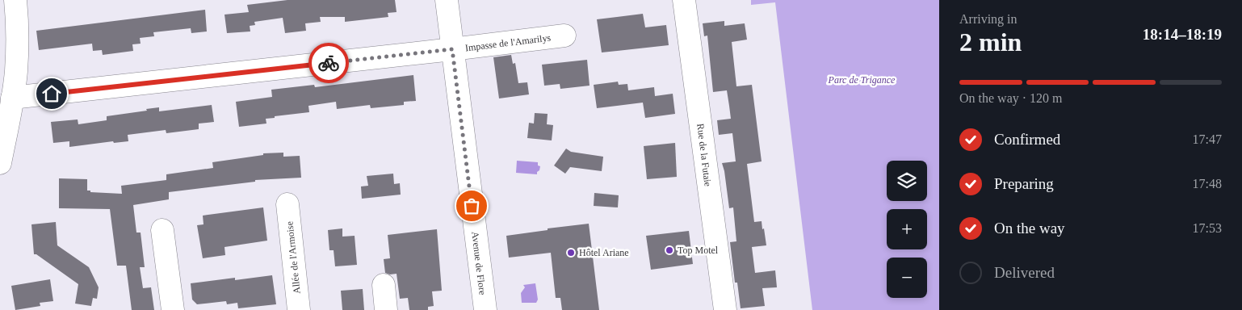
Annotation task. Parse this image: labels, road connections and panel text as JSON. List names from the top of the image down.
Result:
{
  "streets": {
    "street": [
      "Impasse de l'Amarilys",
      "Rue de la Futaie",
      "Allée de l'Armoise",
      "Avenue de Flore"
    ]
  },
  "crossings": [
    ["Impasse de l'Amarilys", "Avenue de Flore"]
  ],
  "parks": ["Parc de Trigance"],
  "places": ["Top Motel", "Hôtel Ariane"],
  "page": {
    "heading": ["2 min", "Arriving in", "18:14–18:19"],
    "bar": "On the way · 120 m",
    "list": [
      ["Confirmed", "17:47"],
      ["Preparing", "17:48"],
      ["On the way", "17:53"],
      "Delivered"
    ],
    "map_buttons": ["+", "−"]
  }
}
